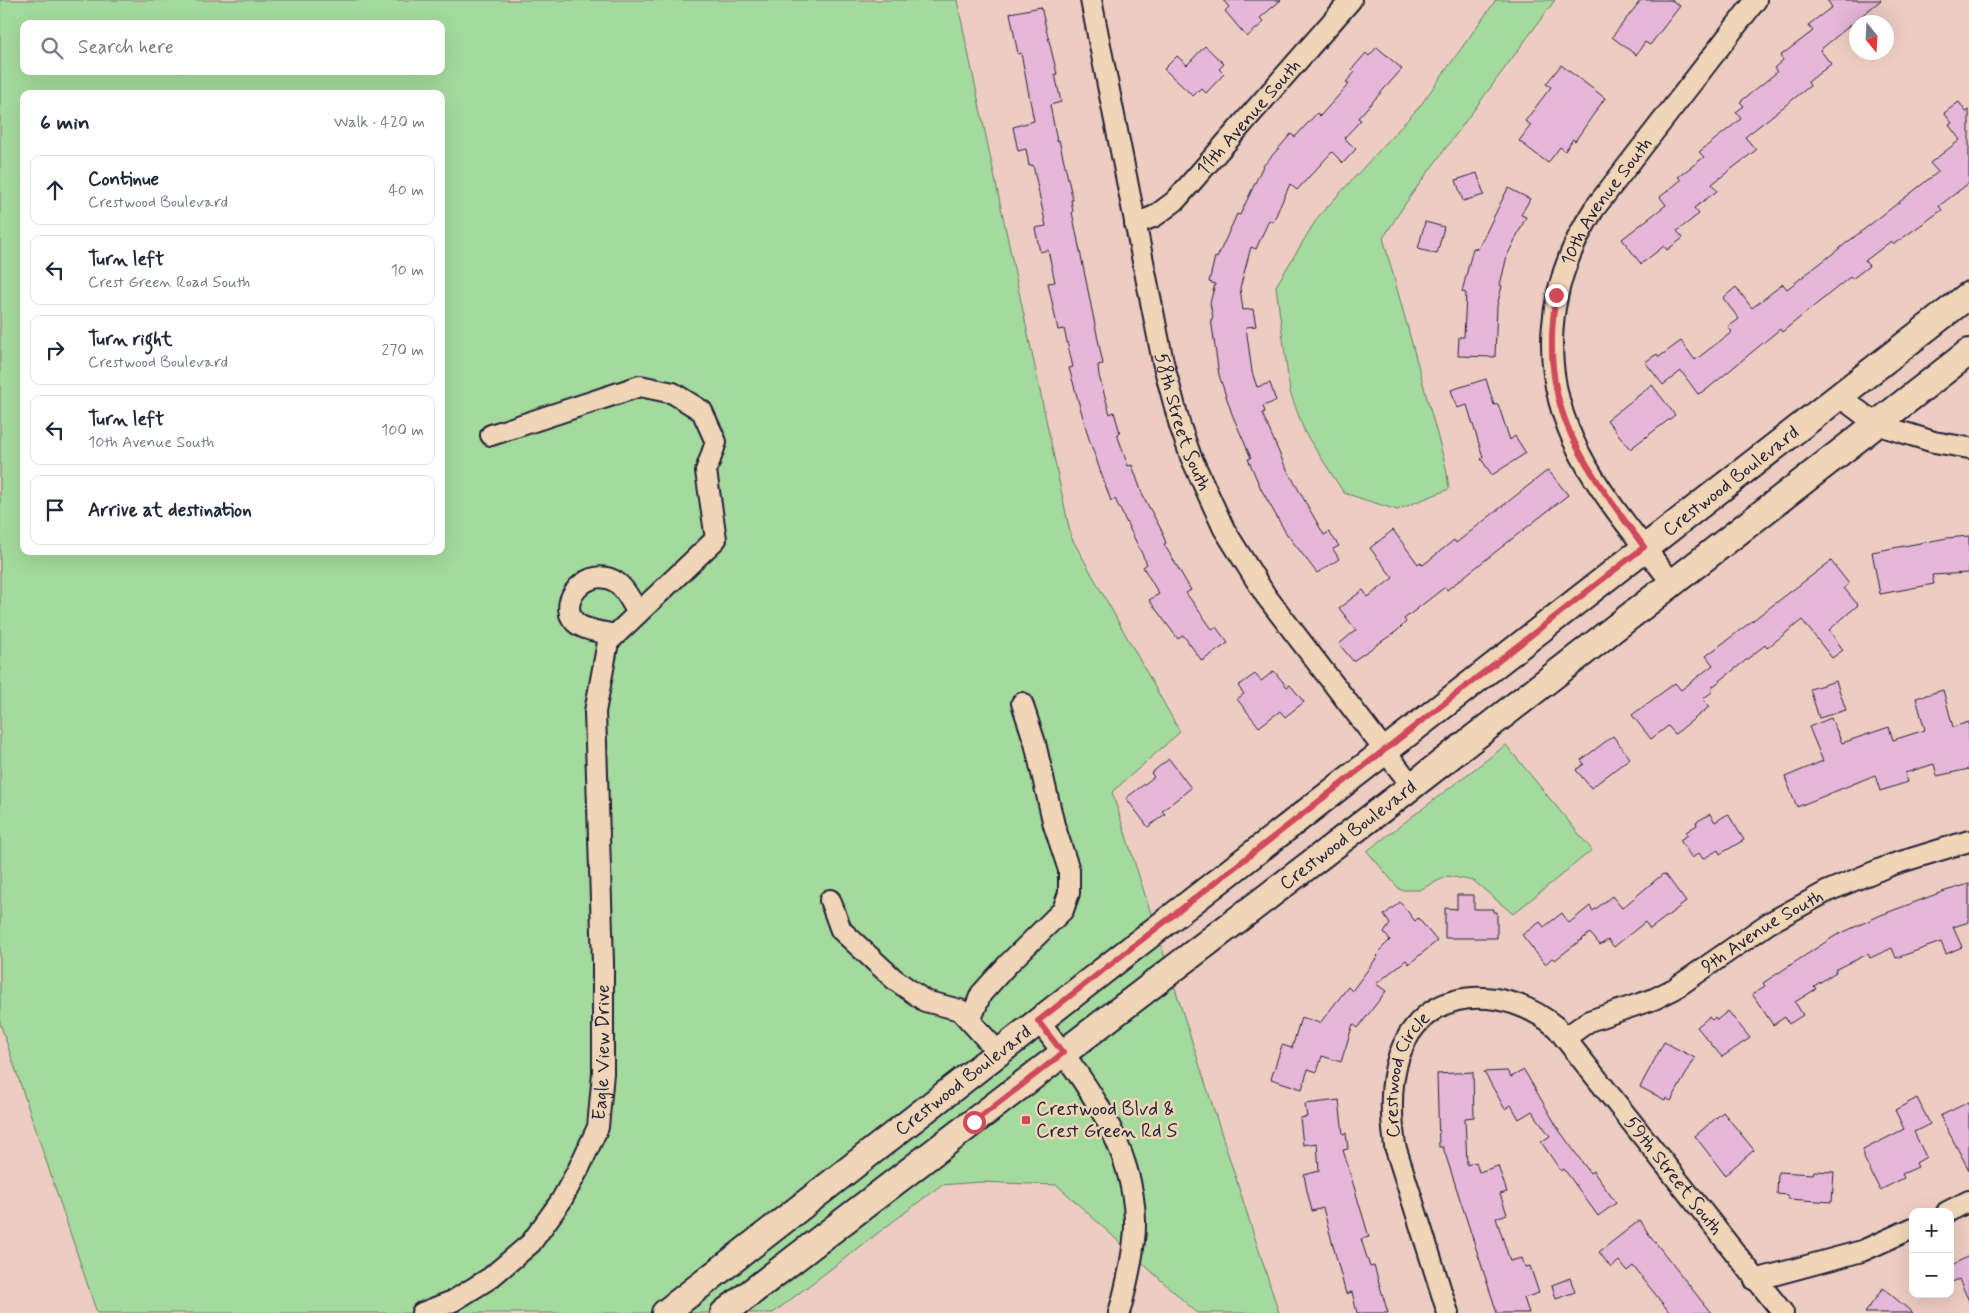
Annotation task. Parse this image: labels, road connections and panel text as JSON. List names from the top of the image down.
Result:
{
  "streets": {
    "main road": ["Crestwood Boulevard"],
    "street": [
      "11th Avenue South",
      "10th Avenue South",
      "58th Street South",
      "9th Avenue South",
      "Eagle View Drive",
      "Crestwood Circle",
      "59th Street South"
    ]
  },
  "crossings": [
    ["11th Avenue South", "58th Street South"],
    ["10th Avenue South", "Crestwood Boulevard"],
    ["58th Street South", "Crestwood Boulevard"],
    ["9th Avenue South", "Crestwood Circle"],
    ["9th Avenue South", "59th Street South"],
    ["Crestwood Circle", "59th Street South"]
  ],
  "places": {
    "transit": ["Crestwood Blvd & Crest Green Rd S"]
  },
  "north": "bottom",
  "page": {
    "search": "Search here",
    "heading": ["6 min", "Walk · 420 m"],
    "list": [
      ["Continue", "Crestwood Boulevard", "40 m"],
      ["Turn left", "Crest Green Road South", "10 m"],
      ["Turn right", "Crestwood Boulevard", "270 m"],
      ["Turn left", "10th Avenue South", "100 m"],
      "Arrive at destination"
    ],
    "map_buttons": ["+", "−"]
  }
}
